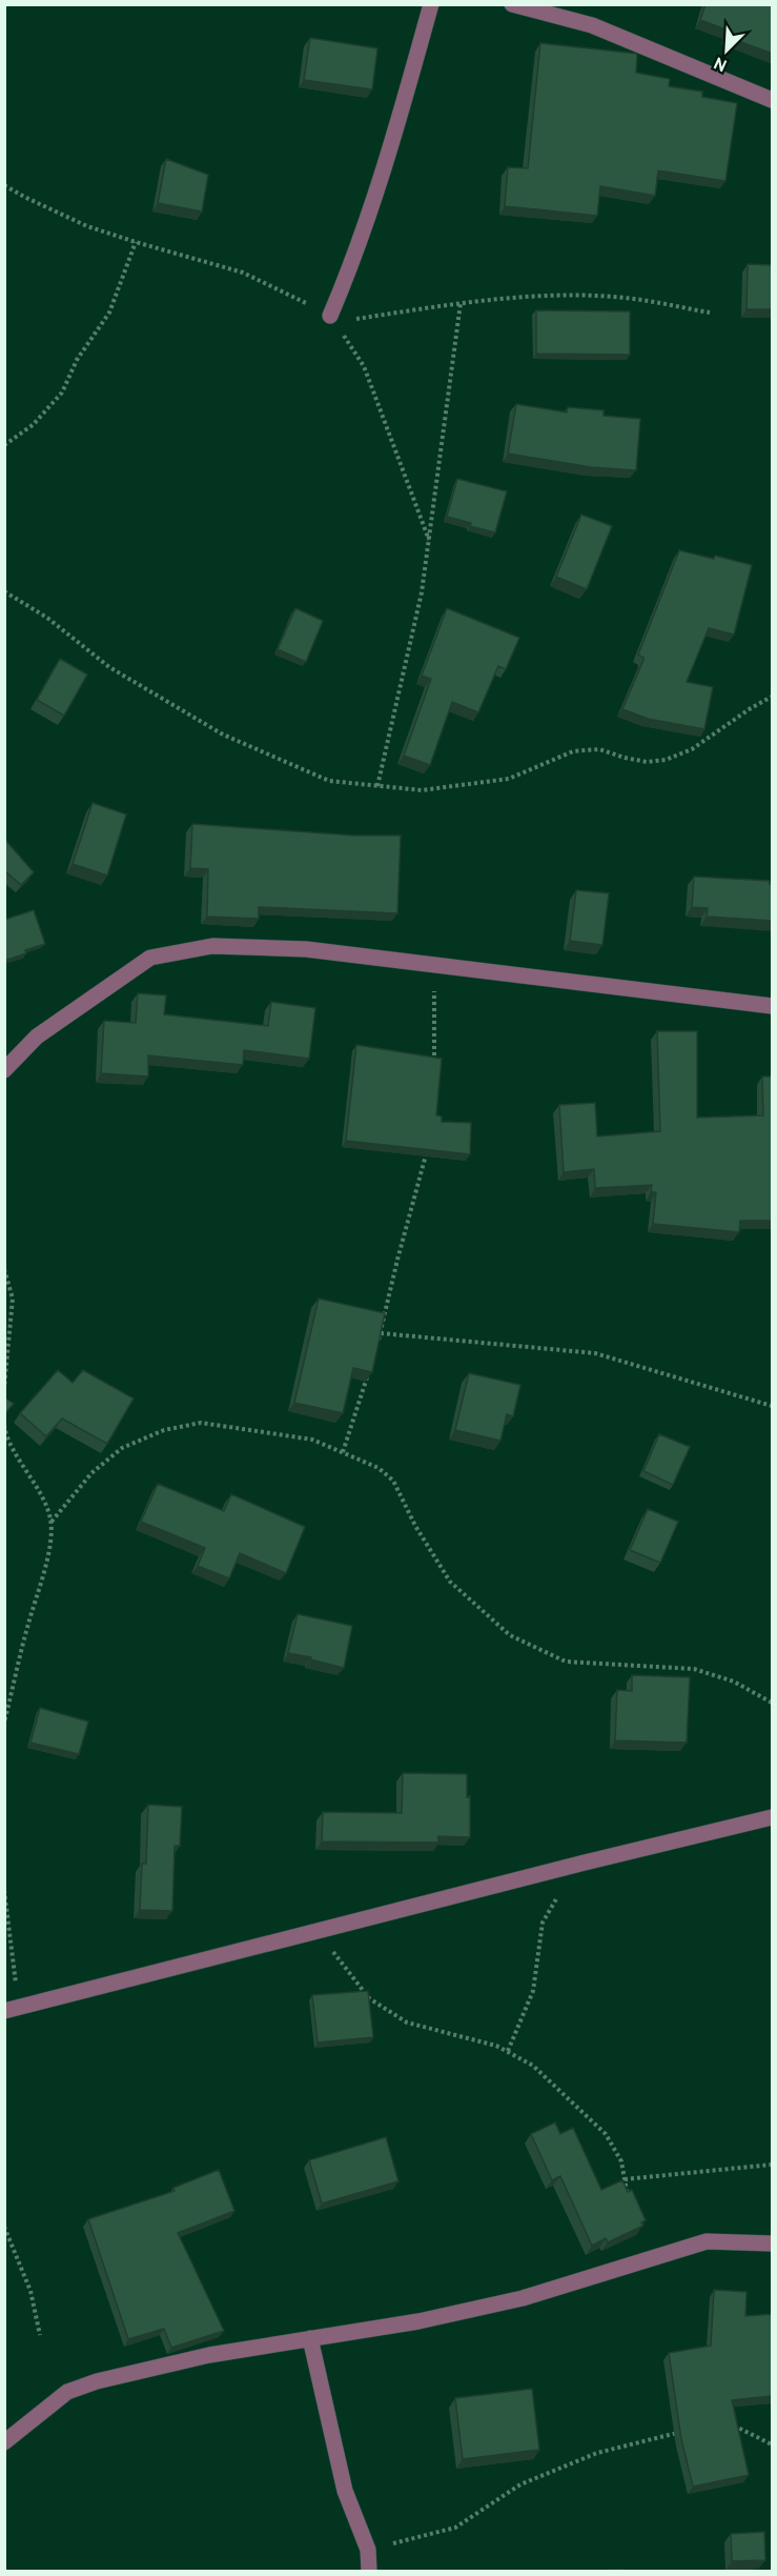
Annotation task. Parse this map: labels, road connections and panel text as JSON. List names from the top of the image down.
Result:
{
  "north": "bottom left"
}
